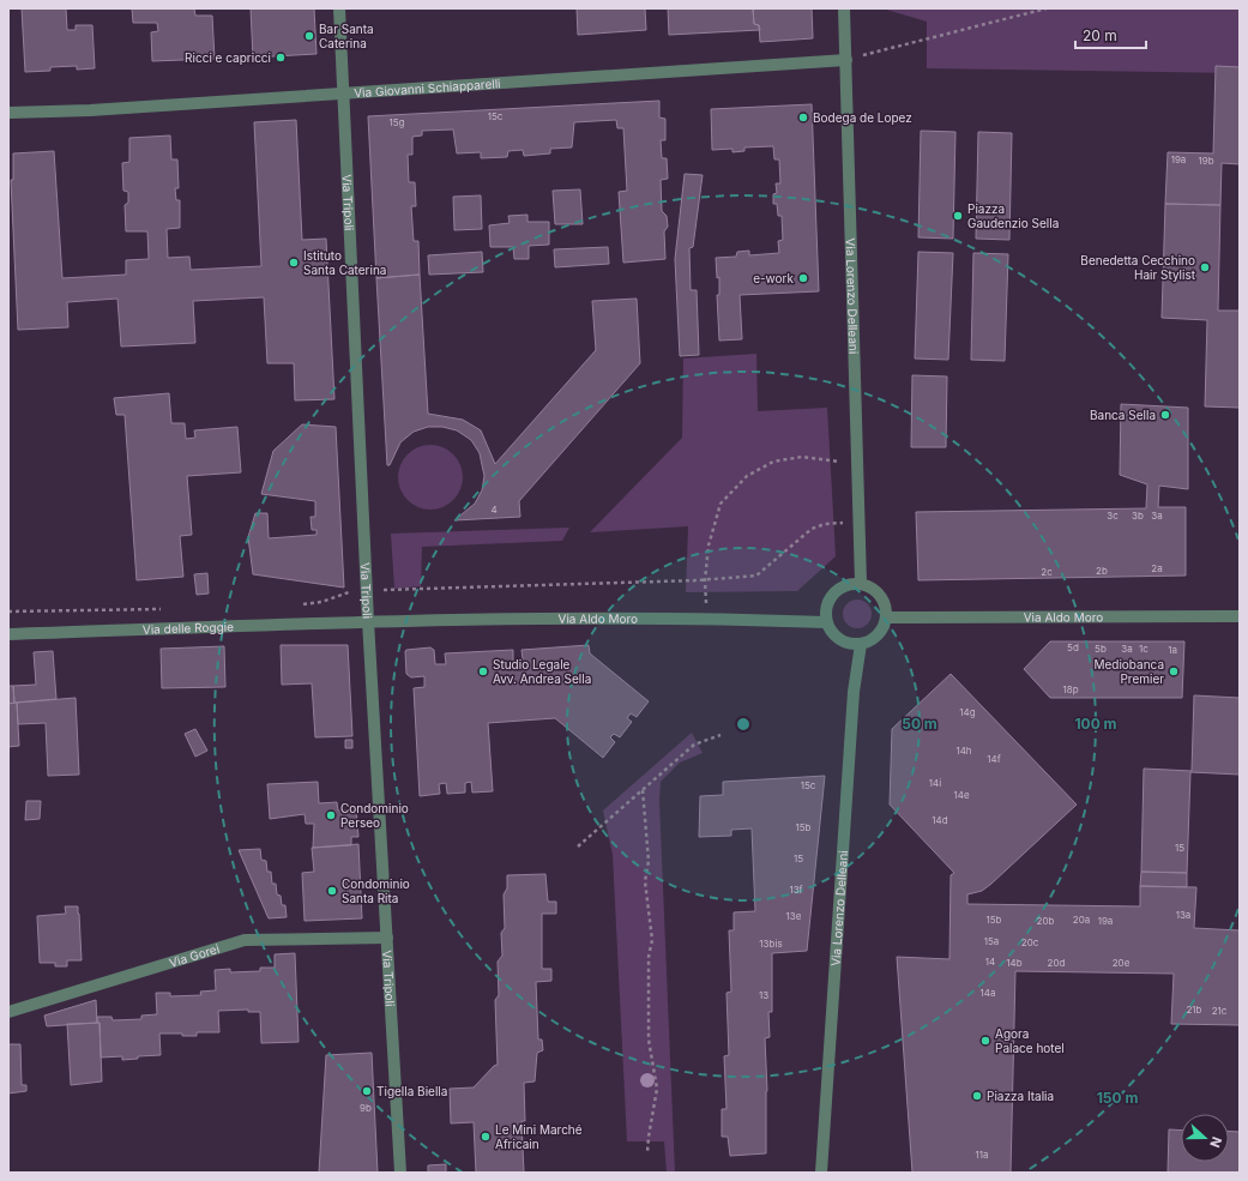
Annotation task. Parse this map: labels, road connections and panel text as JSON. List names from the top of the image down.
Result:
{
  "streets": {
    "street": [
      "Via Giovanni Schiapparelli",
      "Via Tripoli",
      "Via Lorenzo Delleani",
      "Via Aldo Moro",
      "Via delle Roggie",
      "Via Gorei"
    ]
  },
  "crossings": [
    ["Via Giovanni Schiapparelli", "Via Tripoli"],
    ["Via Giovanni Schiapparelli", "Via Lorenzo Delleani"],
    ["Via Tripoli", "Via Aldo Moro"],
    ["Via Tripoli", "Via delle Roggie"],
    ["Via Tripoli", "Via Gorei"],
    ["Via Lorenzo Delleani", "Via Aldo Moro"],
    ["Via Aldo Moro", "Via delle Roggie"]
  ],
  "places": [
    "Bar Santa Caterina",
    "Ricci e capricci",
    "Bodega de Lopez",
    "Piazza Gaudenzio Sella",
    "Istituto Santa Caterina",
    "Benedetta Cecchino Hair Stylist",
    "e-work",
    "Banca Sella",
    "Studio Legale Avv. Andrea Sella",
    "Mediobanca Premier",
    "Condominio Perseo",
    "Condominio Santa Rita",
    "Agora Palace hotel",
    "Tigella Biella",
    "Piazza Italia",
    "Le Mini Marché Africain"
  ],
  "house_numbers": [
    "15c",
    "15g",
    "19a",
    "19b",
    "4",
    "3c",
    "3b",
    "3a",
    "2a",
    "2b",
    "2c",
    "5d",
    "5b",
    "3a",
    "1c",
    "1a",
    "18p",
    "14g",
    "14h",
    "14f",
    "14i",
    "15c",
    "14e",
    "14d",
    "15b",
    "15",
    "15",
    "13f",
    "13a",
    "13e",
    "15b",
    "20a",
    "20b",
    "19a",
    "15a",
    "20c",
    "13bis",
    "14",
    "14b",
    "20d",
    "20e",
    "14a",
    "13",
    "21b",
    "21c",
    "9b",
    "11a"
  ],
  "scale_bar": "20 m",
  "north": "right",
  "rings": ["50 m", "100 m", "150 m"]
}
